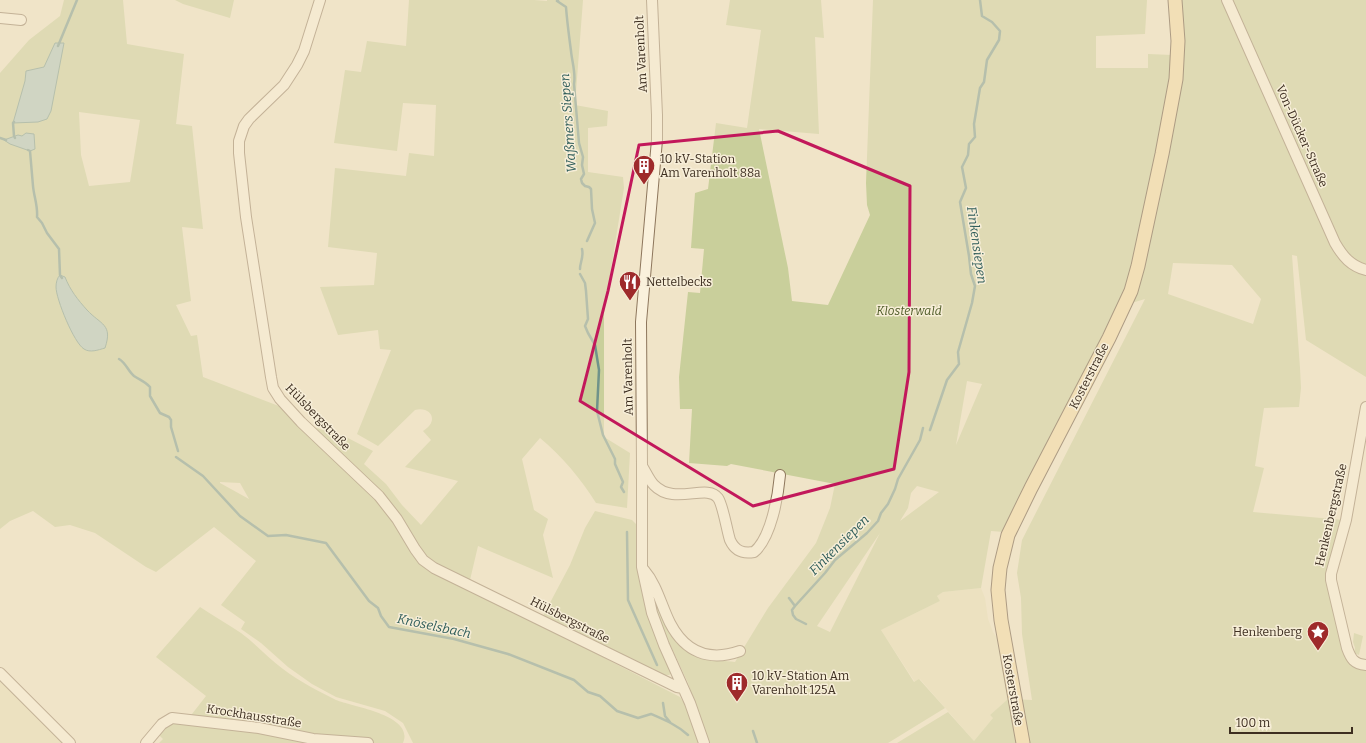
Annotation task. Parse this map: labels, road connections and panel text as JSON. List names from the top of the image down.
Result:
{
  "streets": {
    "main road": ["Kosterstraße"],
    "street": [
      "Am Varenholt",
      "Von-Dücker-Straße",
      "Hülsbergstraße",
      "Henkenbergstraße",
      "Krockhausstraße"
    ]
  },
  "crossings": [
    ["Am Varenholt", "Hülsbergstraße"]
  ],
  "water": ["Waßmers Siepen", "Finkensiepen", "Knöselsbach"],
  "parks": ["Klosterwald"],
  "places": {
    "building": ["10 kV-Station Am Varenholt 88a", "10 kV-Station Am Varenholt 125A"],
    "restaurant": ["Nettelbecks"],
    "place": ["Henkenberg"]
  },
  "scale_bar": "100 m"
}
